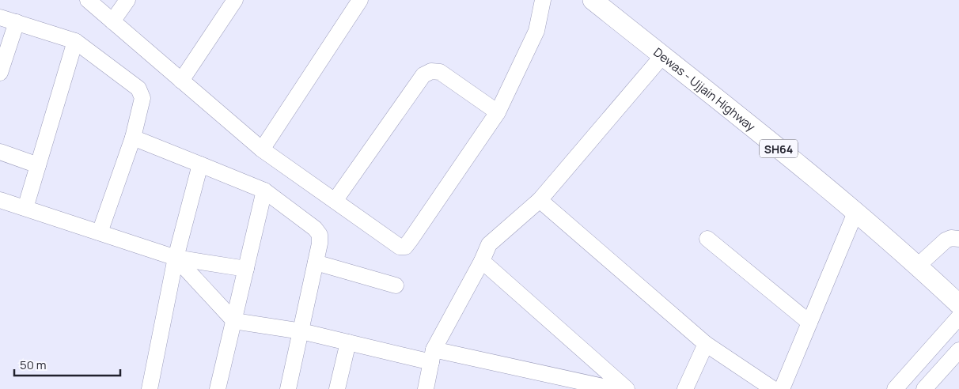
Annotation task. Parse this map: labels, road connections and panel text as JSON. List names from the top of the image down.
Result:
{
  "streets": {
    "main road": ["Dewas - Ujjain Highway", "SH64"]
  },
  "scale_bar": "50 m"
}
